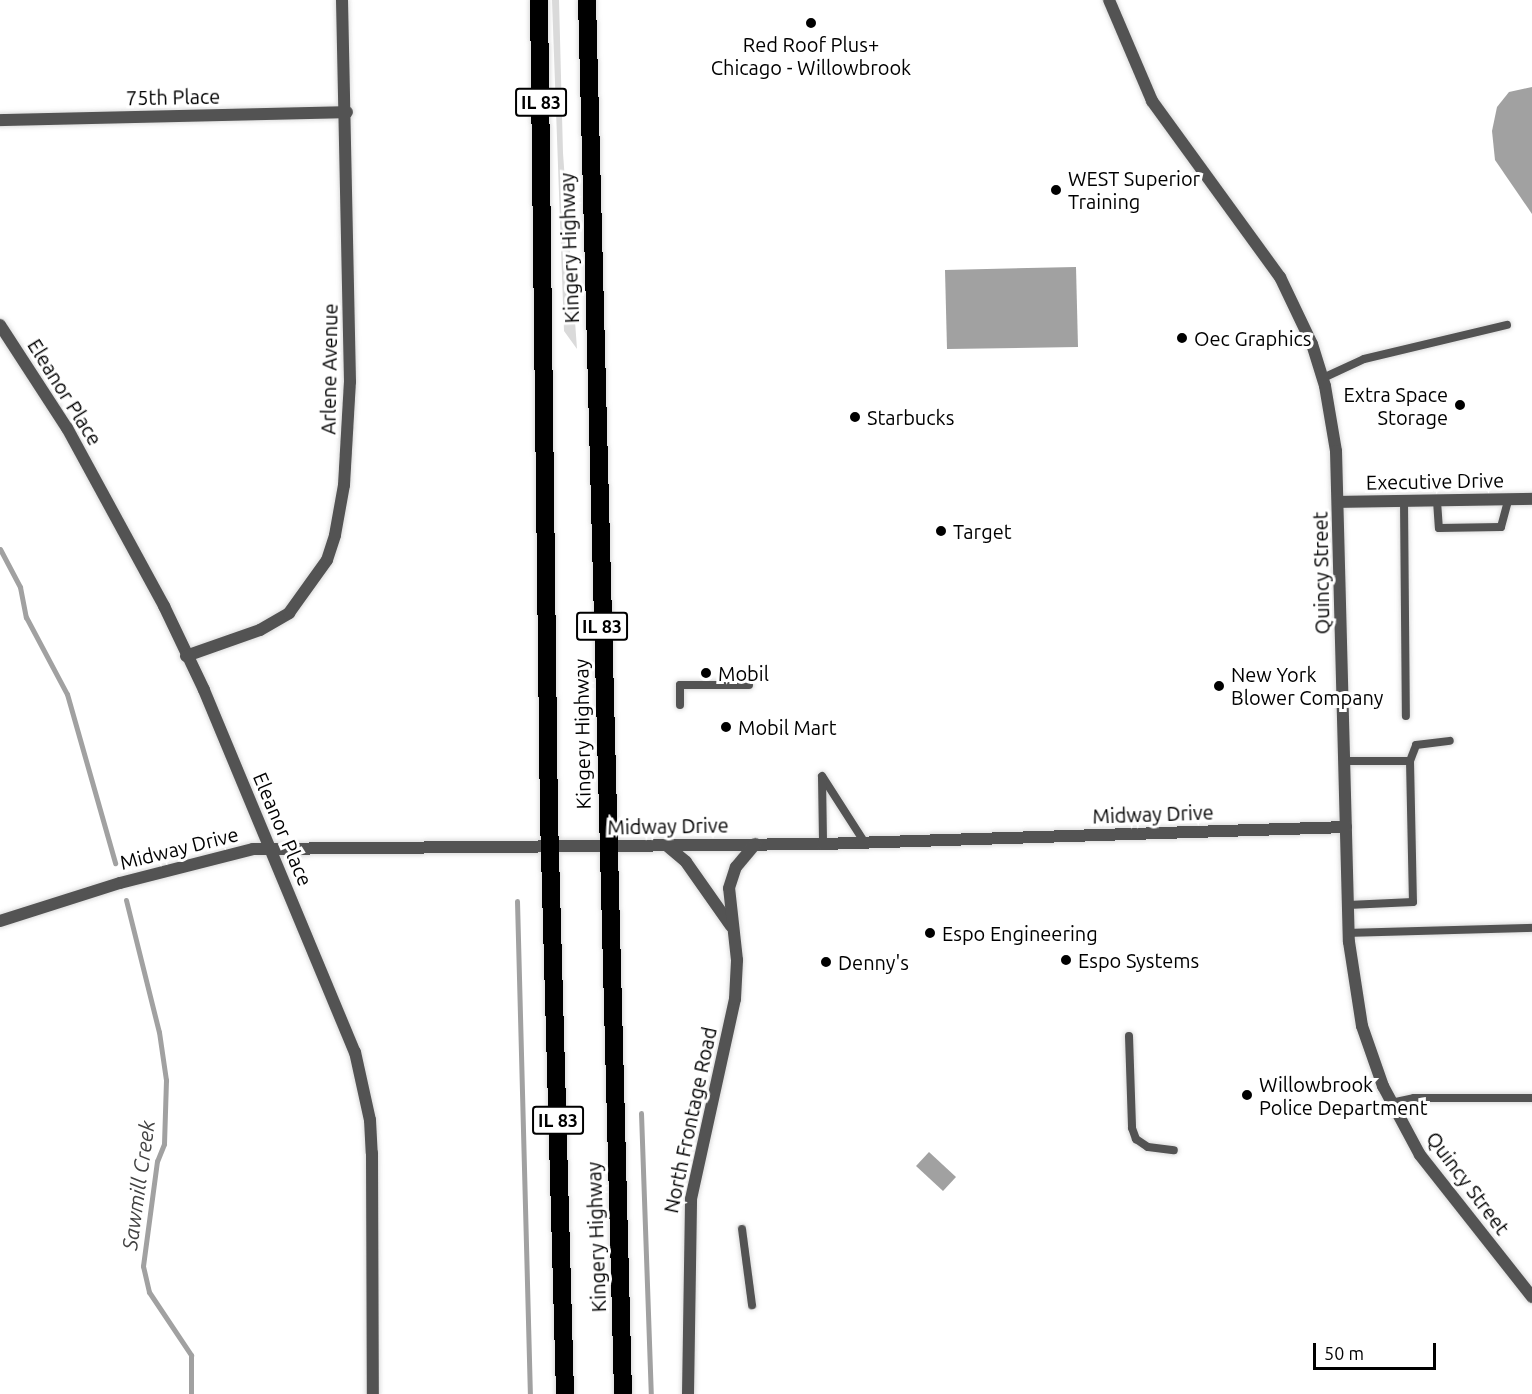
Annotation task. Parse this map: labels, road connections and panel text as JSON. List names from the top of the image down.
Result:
{
  "streets": {
    "highway": ["IL 83", "Kingery Highway"],
    "street": [
      "75th Place",
      "Arlene Avenue",
      "Eleanor Place",
      "Executive Drive",
      "Quincy Street",
      "Midway Drive",
      "North Frontage Road"
    ]
  },
  "crossings": [
    ["75th Place", "Arlene Avenue"],
    ["Kingery Highway", "Midway Drive"],
    ["Arlene Avenue", "Eleanor Place"],
    ["Eleanor Place", "Midway Drive"],
    ["Executive Drive", "Quincy Street"],
    ["Quincy Street", "Midway Drive"],
    ["Midway Drive", "North Frontage Road"]
  ],
  "water": ["Sawmill Creek"],
  "places": [
    "Red Roof Plus+ Chicago - Willowbrook",
    "WEST Superior Training",
    "Oec Graphics",
    "Extra Space Storage",
    "Starbucks",
    "Target",
    "Mobil",
    "New York Blower Company",
    "Mobil Mart",
    "Espo Engineering",
    "Espo Systems",
    "Denny's",
    "Willowbrook Police Department"
  ],
  "scale_bar": "50 m"
}
